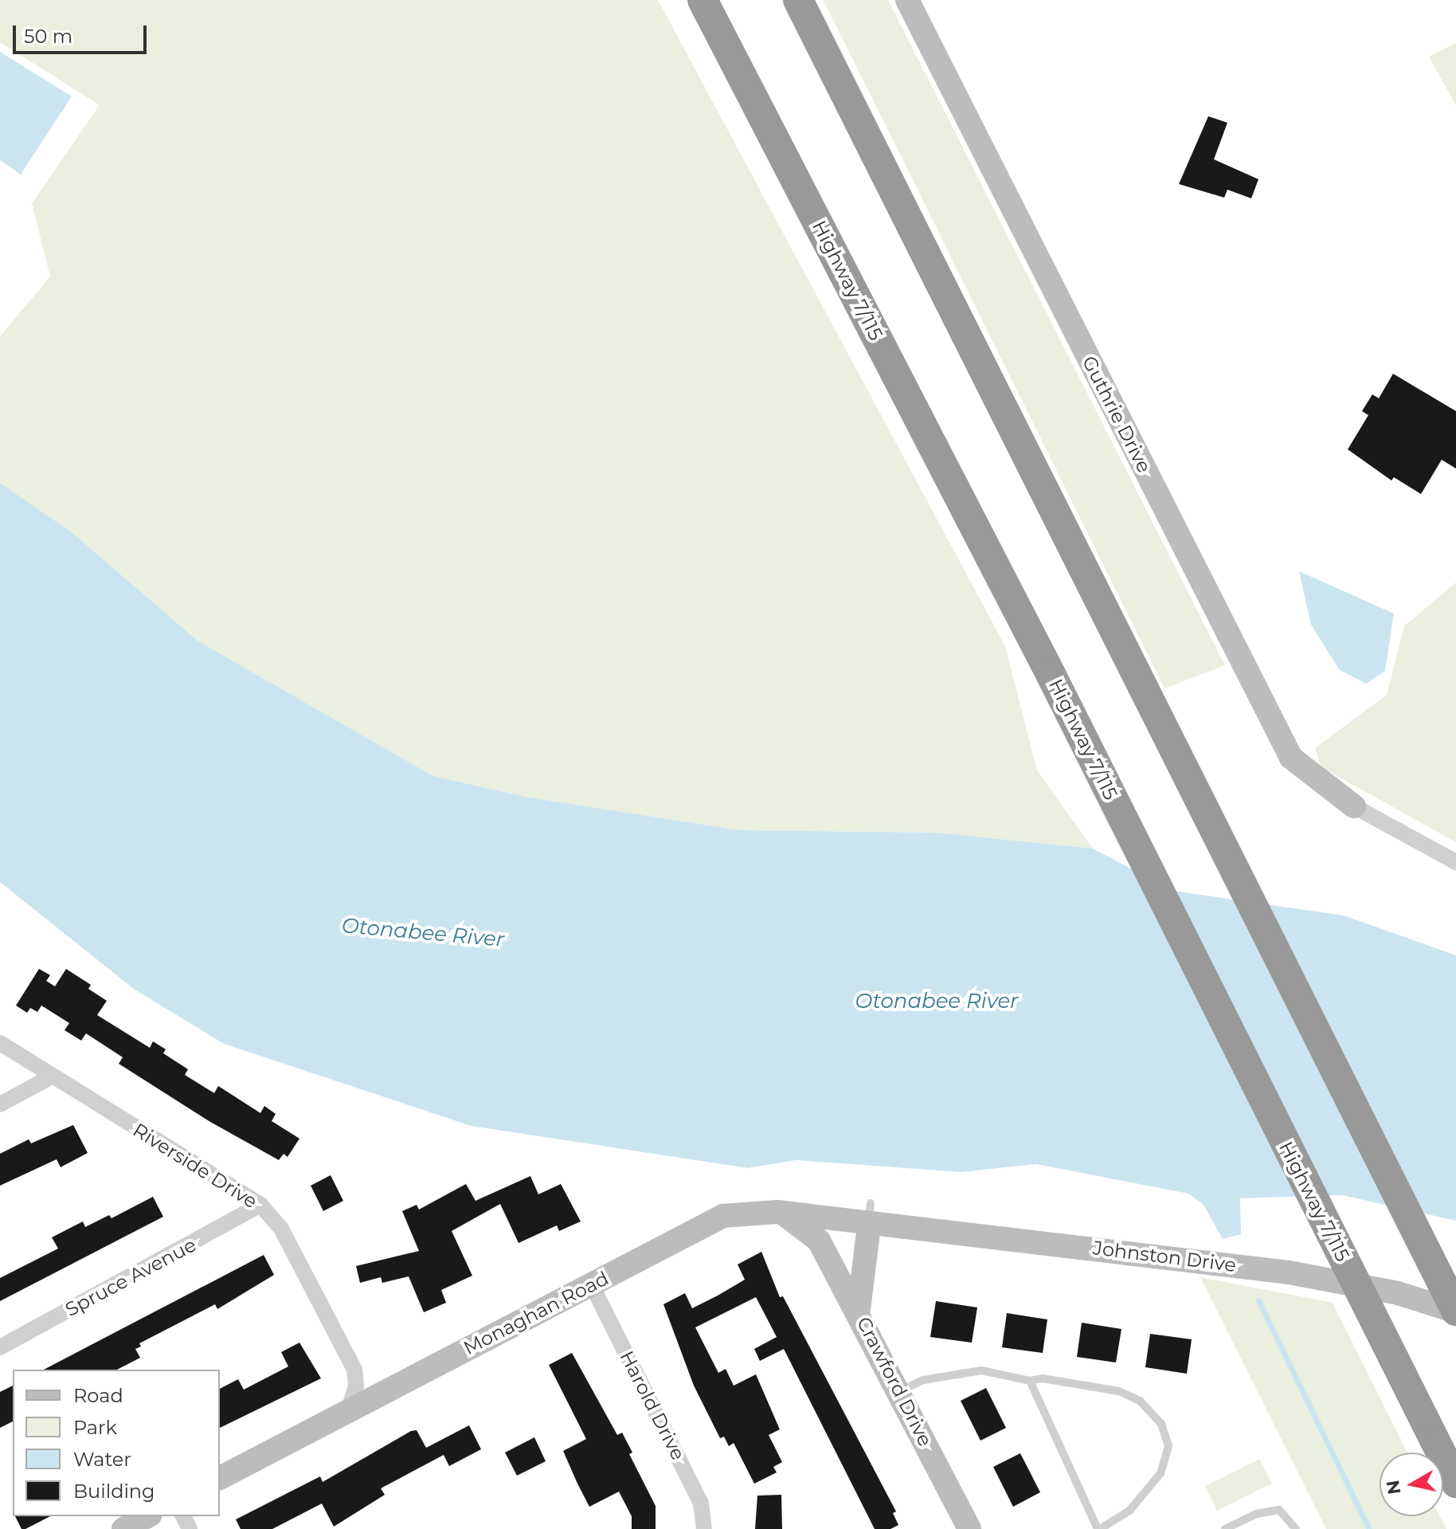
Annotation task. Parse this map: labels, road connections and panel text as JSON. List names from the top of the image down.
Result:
{
  "streets": {
    "highway": ["Highway 7/115"],
    "street": [
      "Guthrie Drive",
      "Riverside Drive",
      "Johnston Drive",
      "Spruce Avenue",
      "Monaghan Road",
      "Crawford Drive",
      "Harold Drive"
    ]
  },
  "crossings": [
    ["Riverside Drive", "Spruce Avenue"],
    ["Riverside Drive", "Monaghan Road"],
    ["Johnston Drive", "Monaghan Road"],
    ["Johnston Drive", "Crawford Drive"],
    ["Monaghan Road", "Crawford Drive"],
    ["Monaghan Road", "Harold Drive"]
  ],
  "water": ["Otonabee River"],
  "legend": [
    "Road",
    "Park",
    "Water",
    "Building"
  ],
  "scale_bar": "50 m",
  "north": "left"
}
